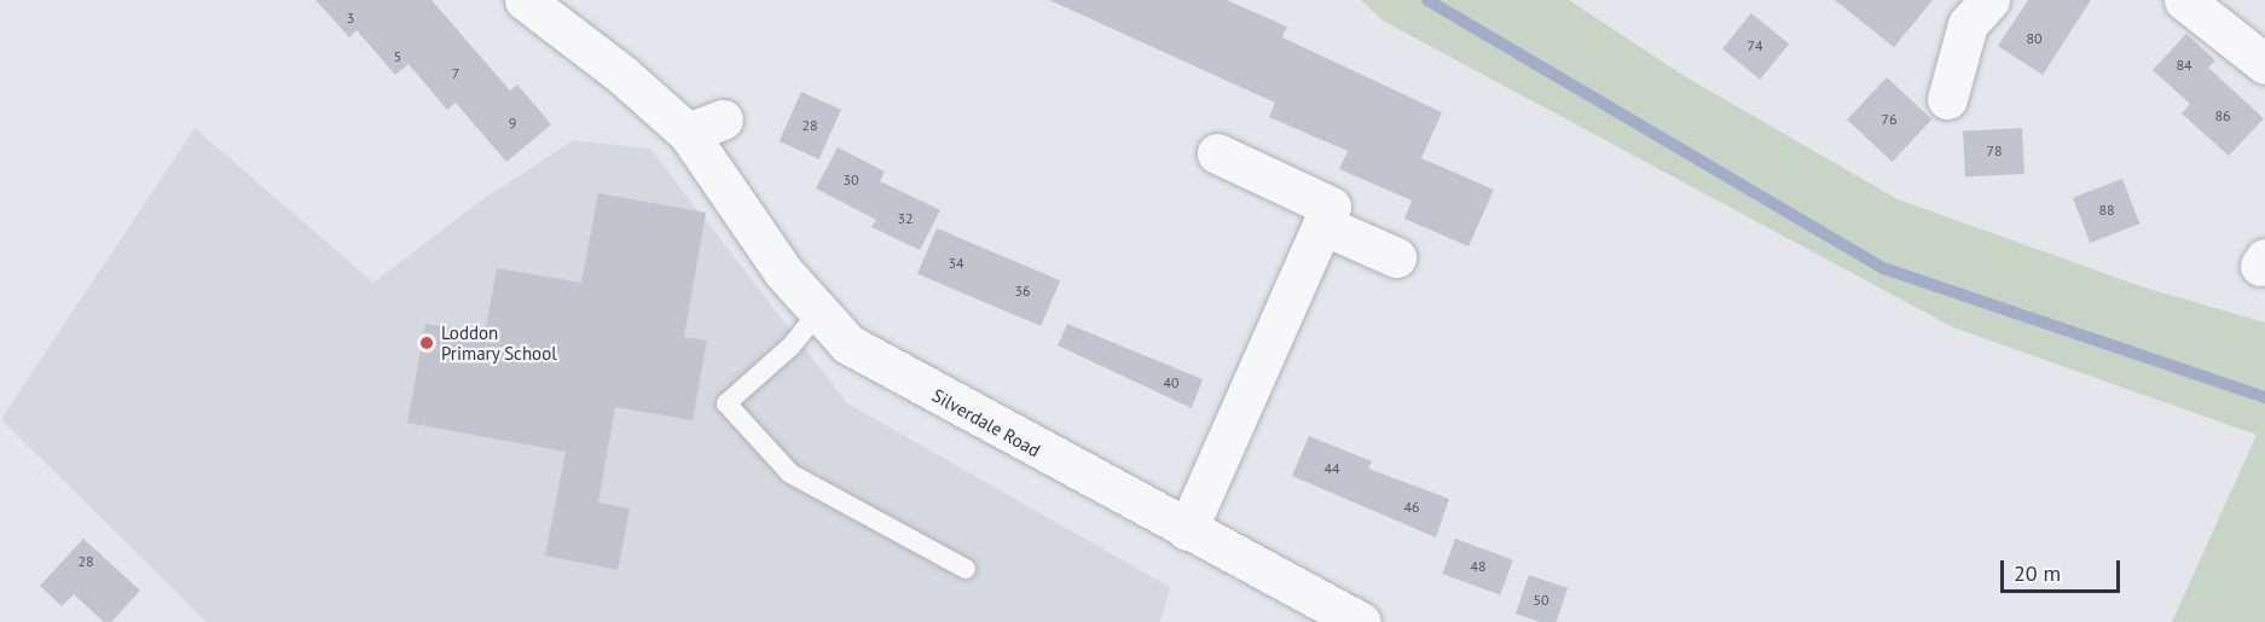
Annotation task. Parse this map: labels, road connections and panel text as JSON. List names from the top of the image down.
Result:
{
  "streets": {
    "street": ["Silverdale Road"]
  },
  "places": ["Loddon Primary School"],
  "house_numbers": [
    "3",
    "80",
    "74",
    "5",
    "84",
    "7",
    "86",
    "76",
    "9",
    "28",
    "78",
    "30",
    "88",
    "32",
    "34",
    "36",
    "40",
    "44",
    "46",
    "28",
    "48",
    "50"
  ],
  "scale_bar": "20 m"
}
